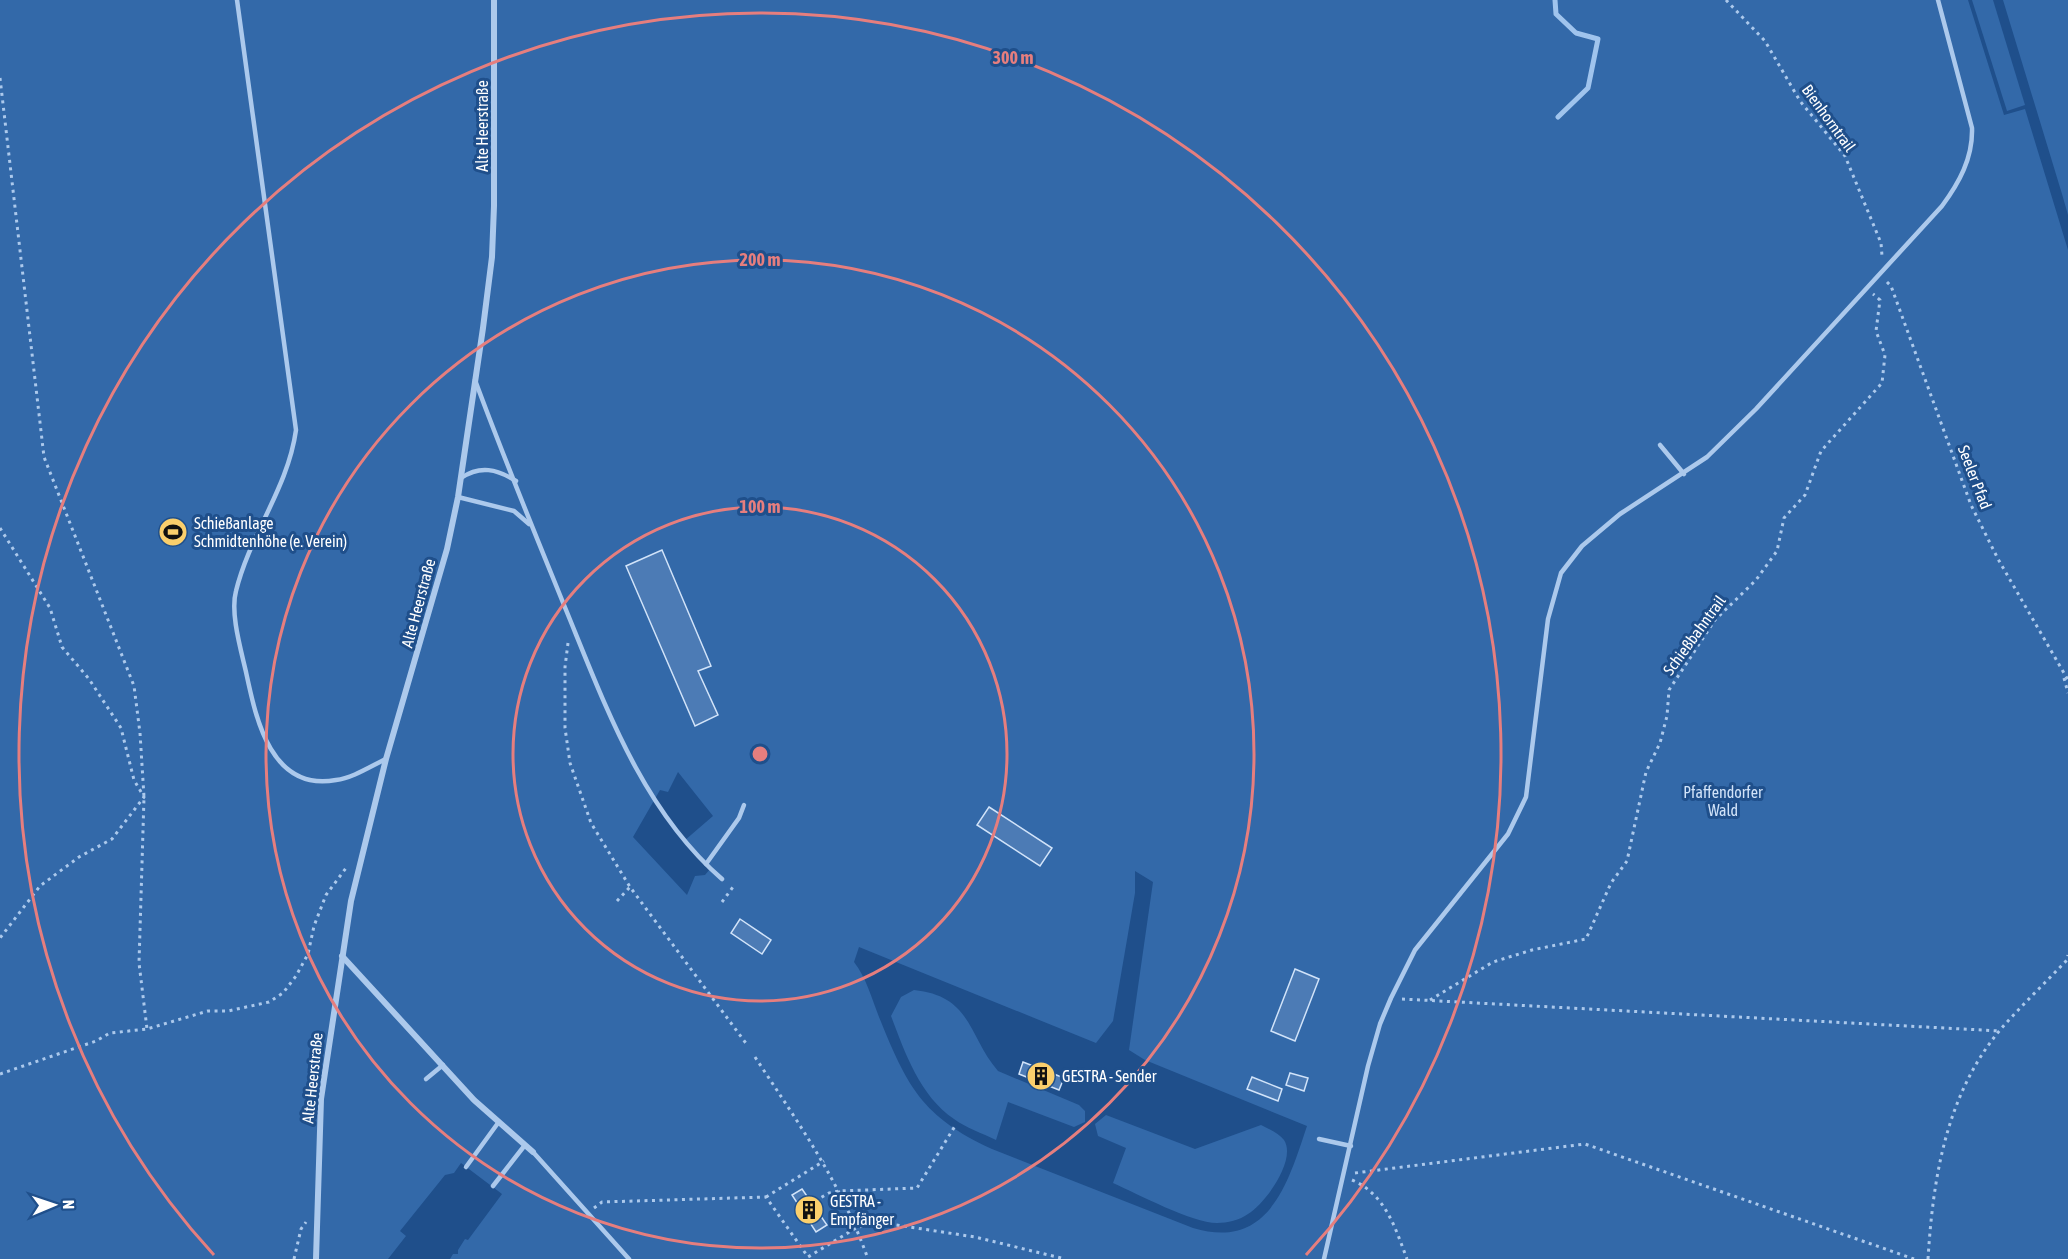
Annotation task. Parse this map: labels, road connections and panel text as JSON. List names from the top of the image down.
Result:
{
  "streets": {
    "street": ["Alte Heerstraße"],
    "path": ["Bienhorntrail", "Seeler Pfad", "Schießbahntrail"]
  },
  "parks": ["Pfaffendorfer Wald"],
  "places": {
    "sports": ["Schießanlage Schmidtenhöhe (e. Verein)"],
    "building": ["GESTRA - Sender", "GESTRA - Empfänger"]
  },
  "north": "right",
  "rings": ["300 m", "200 m", "100 m"]
}
